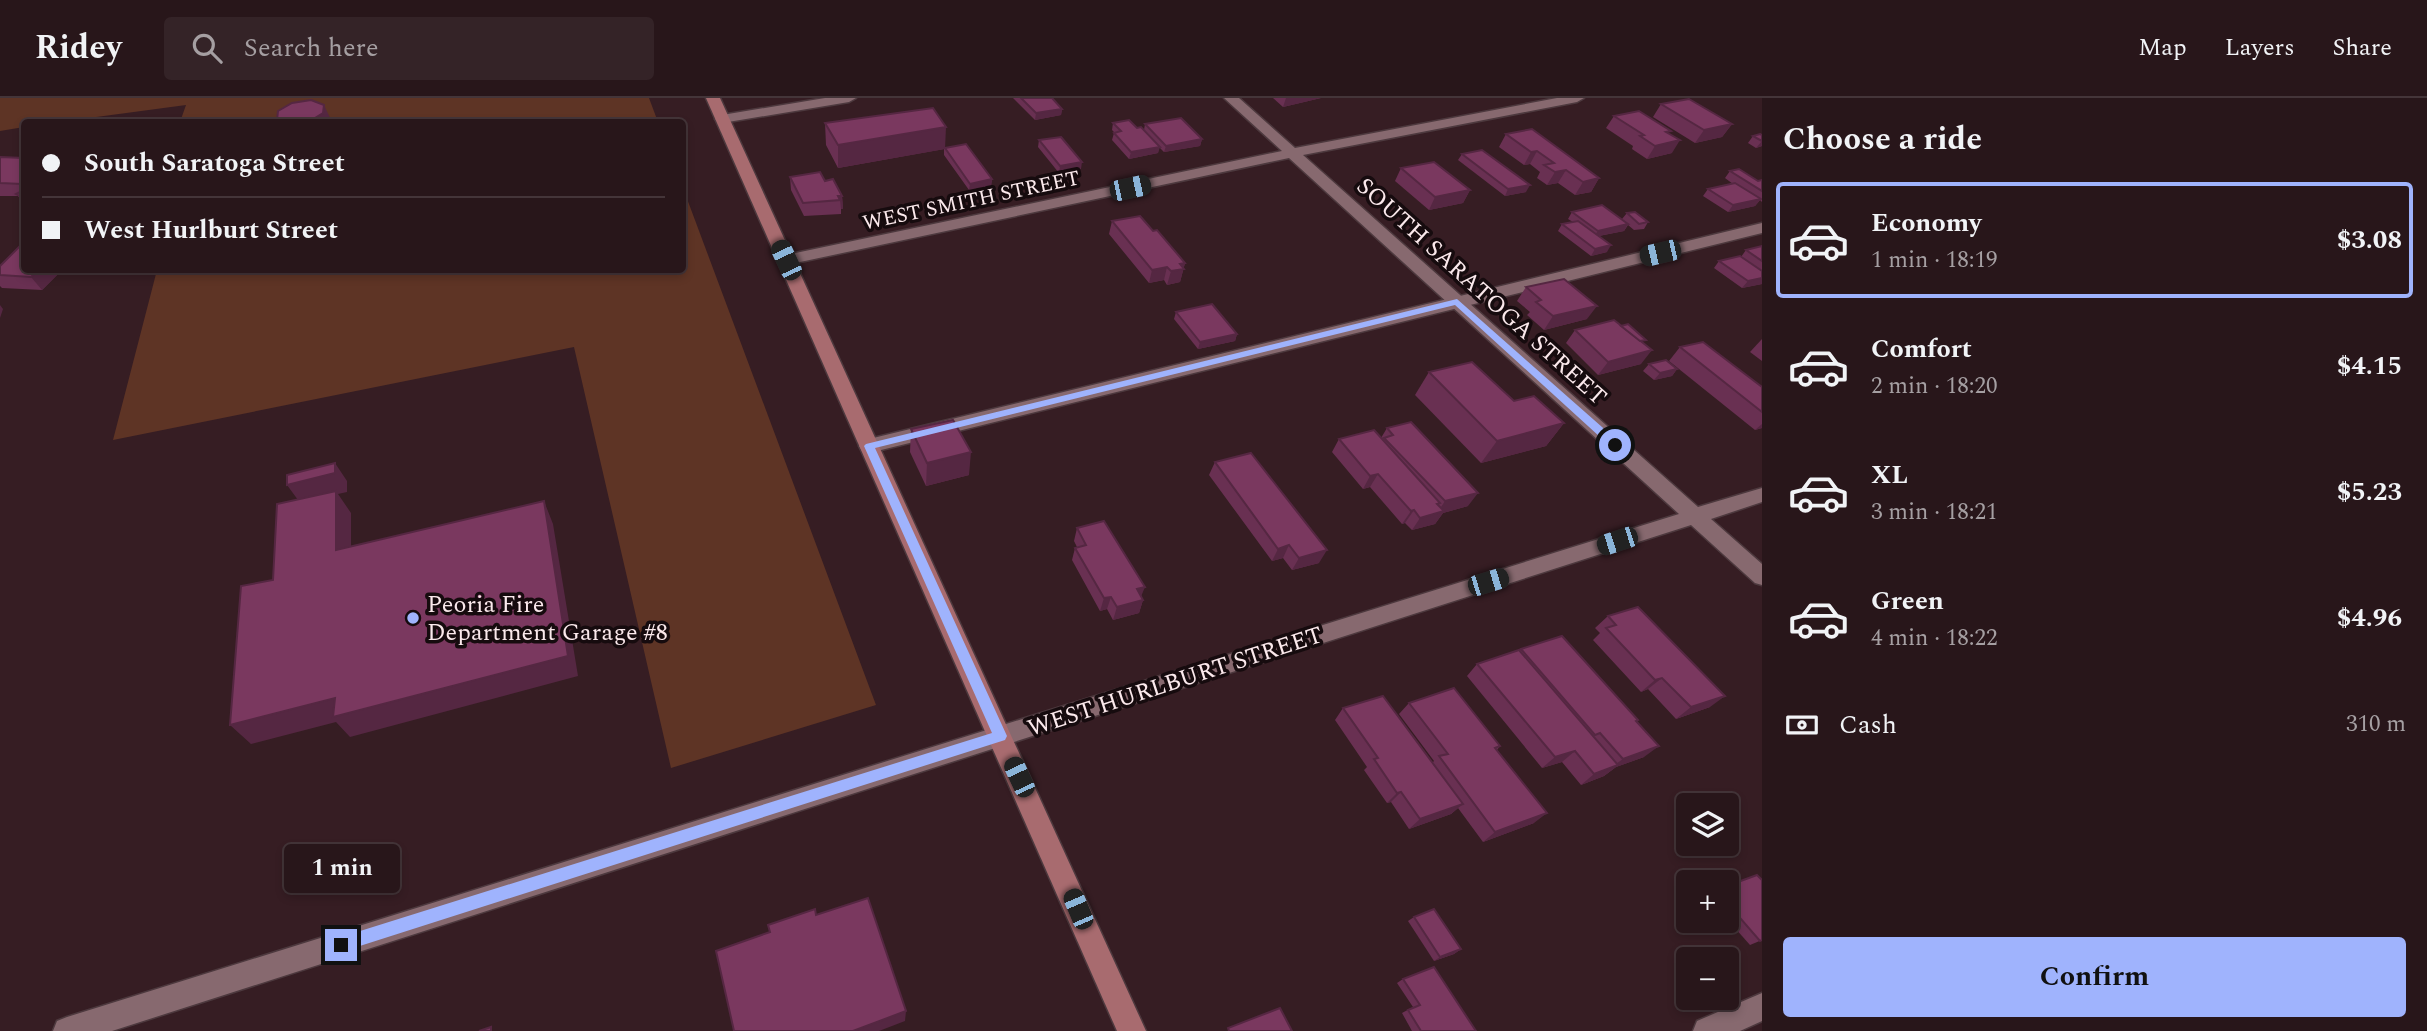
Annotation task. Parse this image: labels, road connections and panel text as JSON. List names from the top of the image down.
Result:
{
  "streets": {
    "street": ["WEST SMITH STREET", "SOUTH SARATOGA STREET", "WEST HURLBURT STREET"]
  },
  "crossings": [
    ["WEST SMITH STREET", "SOUTH SARATOGA STREET"],
    ["SOUTH SARATOGA STREET", "WEST HURLBURT STREET"]
  ],
  "places": ["Peoria Fire Department Garage #8"],
  "page": {
    "header": "Ridey",
    "search": "Search here",
    "nav": ["Map", "Layers", "Share"],
    "heading": "Choose a ride",
    "banner": ["South Saratoga Street", "West Hurlburt Street"],
    "list": [
      {
        "name": "Economy",
        "note": "1 min · 18:19",
        "value": "$3.08"
      },
      {
        "name": "Comfort",
        "note": "2 min · 18:20",
        "value": "$4.15"
      },
      {
        "name": "XL",
        "note": "3 min · 18:21",
        "value": "$5.23"
      },
      {
        "name": "Green",
        "note": "4 min · 18:22",
        "value": "$4.96"
      }
    ],
    "pay": ["Cash", "310 m"],
    "map_buttons": ["+", "−"],
    "bubble": "1 min",
    "buttons": "Confirm"
  }
}
